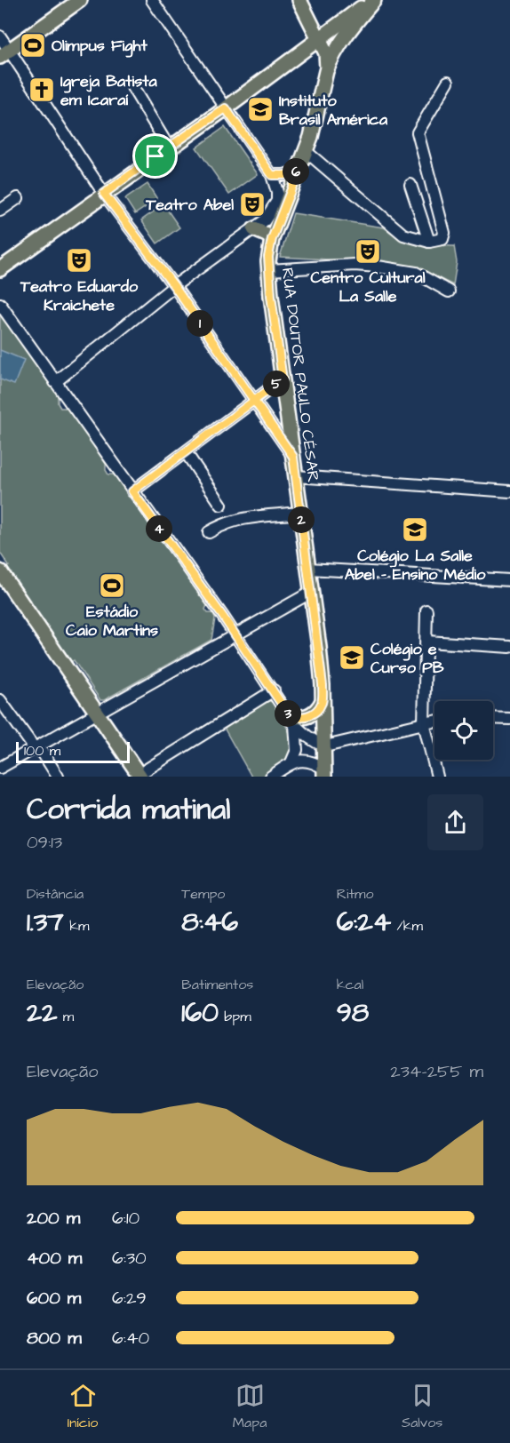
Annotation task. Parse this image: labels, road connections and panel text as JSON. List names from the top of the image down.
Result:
{
  "streets": {
    "main road": ["RUA DOUTOR PAULO CÉSAR"]
  },
  "places": {
    "sports": ["Olimpus Fight", "Estádio Caio Martins"],
    "church": ["Igreja Batista em Icaraí"],
    "school or university": ["Instituto Brasil América", "Colégio La Salle Abel - Ensino Médio", "Colégio e Curso PB"],
    "theatre": ["Teatro Abel", "Centro Cultural La Salle", "Teatro Eduardo Kraichete"]
  },
  "scale_bar": "100 m",
  "page": {
    "pins": [
      "6",
      "1",
      "5",
      "2",
      "4",
      "3"
    ],
    "scale": "100 m",
    "heading": ["Corrida matinal", "09:13"],
    "stats": [
      ["Distância", "1.37 km"],
      ["Tempo", "8:46"],
      ["Ritmo", "6:24 /km"],
      ["Elevação", "22 m"],
      ["Batimentos", "160 bpm"],
      ["kcal", "98"]
    ],
    "chart": ["Elevação", "234–255 m"],
    "list": [
      {
        "name": "200 m",
        "note": "6:10"
      },
      {
        "name": "400 m",
        "note": "6:30"
      },
      {
        "name": "600 m",
        "note": "6:29"
      },
      {
        "name": "800 m",
        "note": "6:40"
      }
    ],
    "tabs": ["Início", "Mapa", "Salvos"]
  }
}
